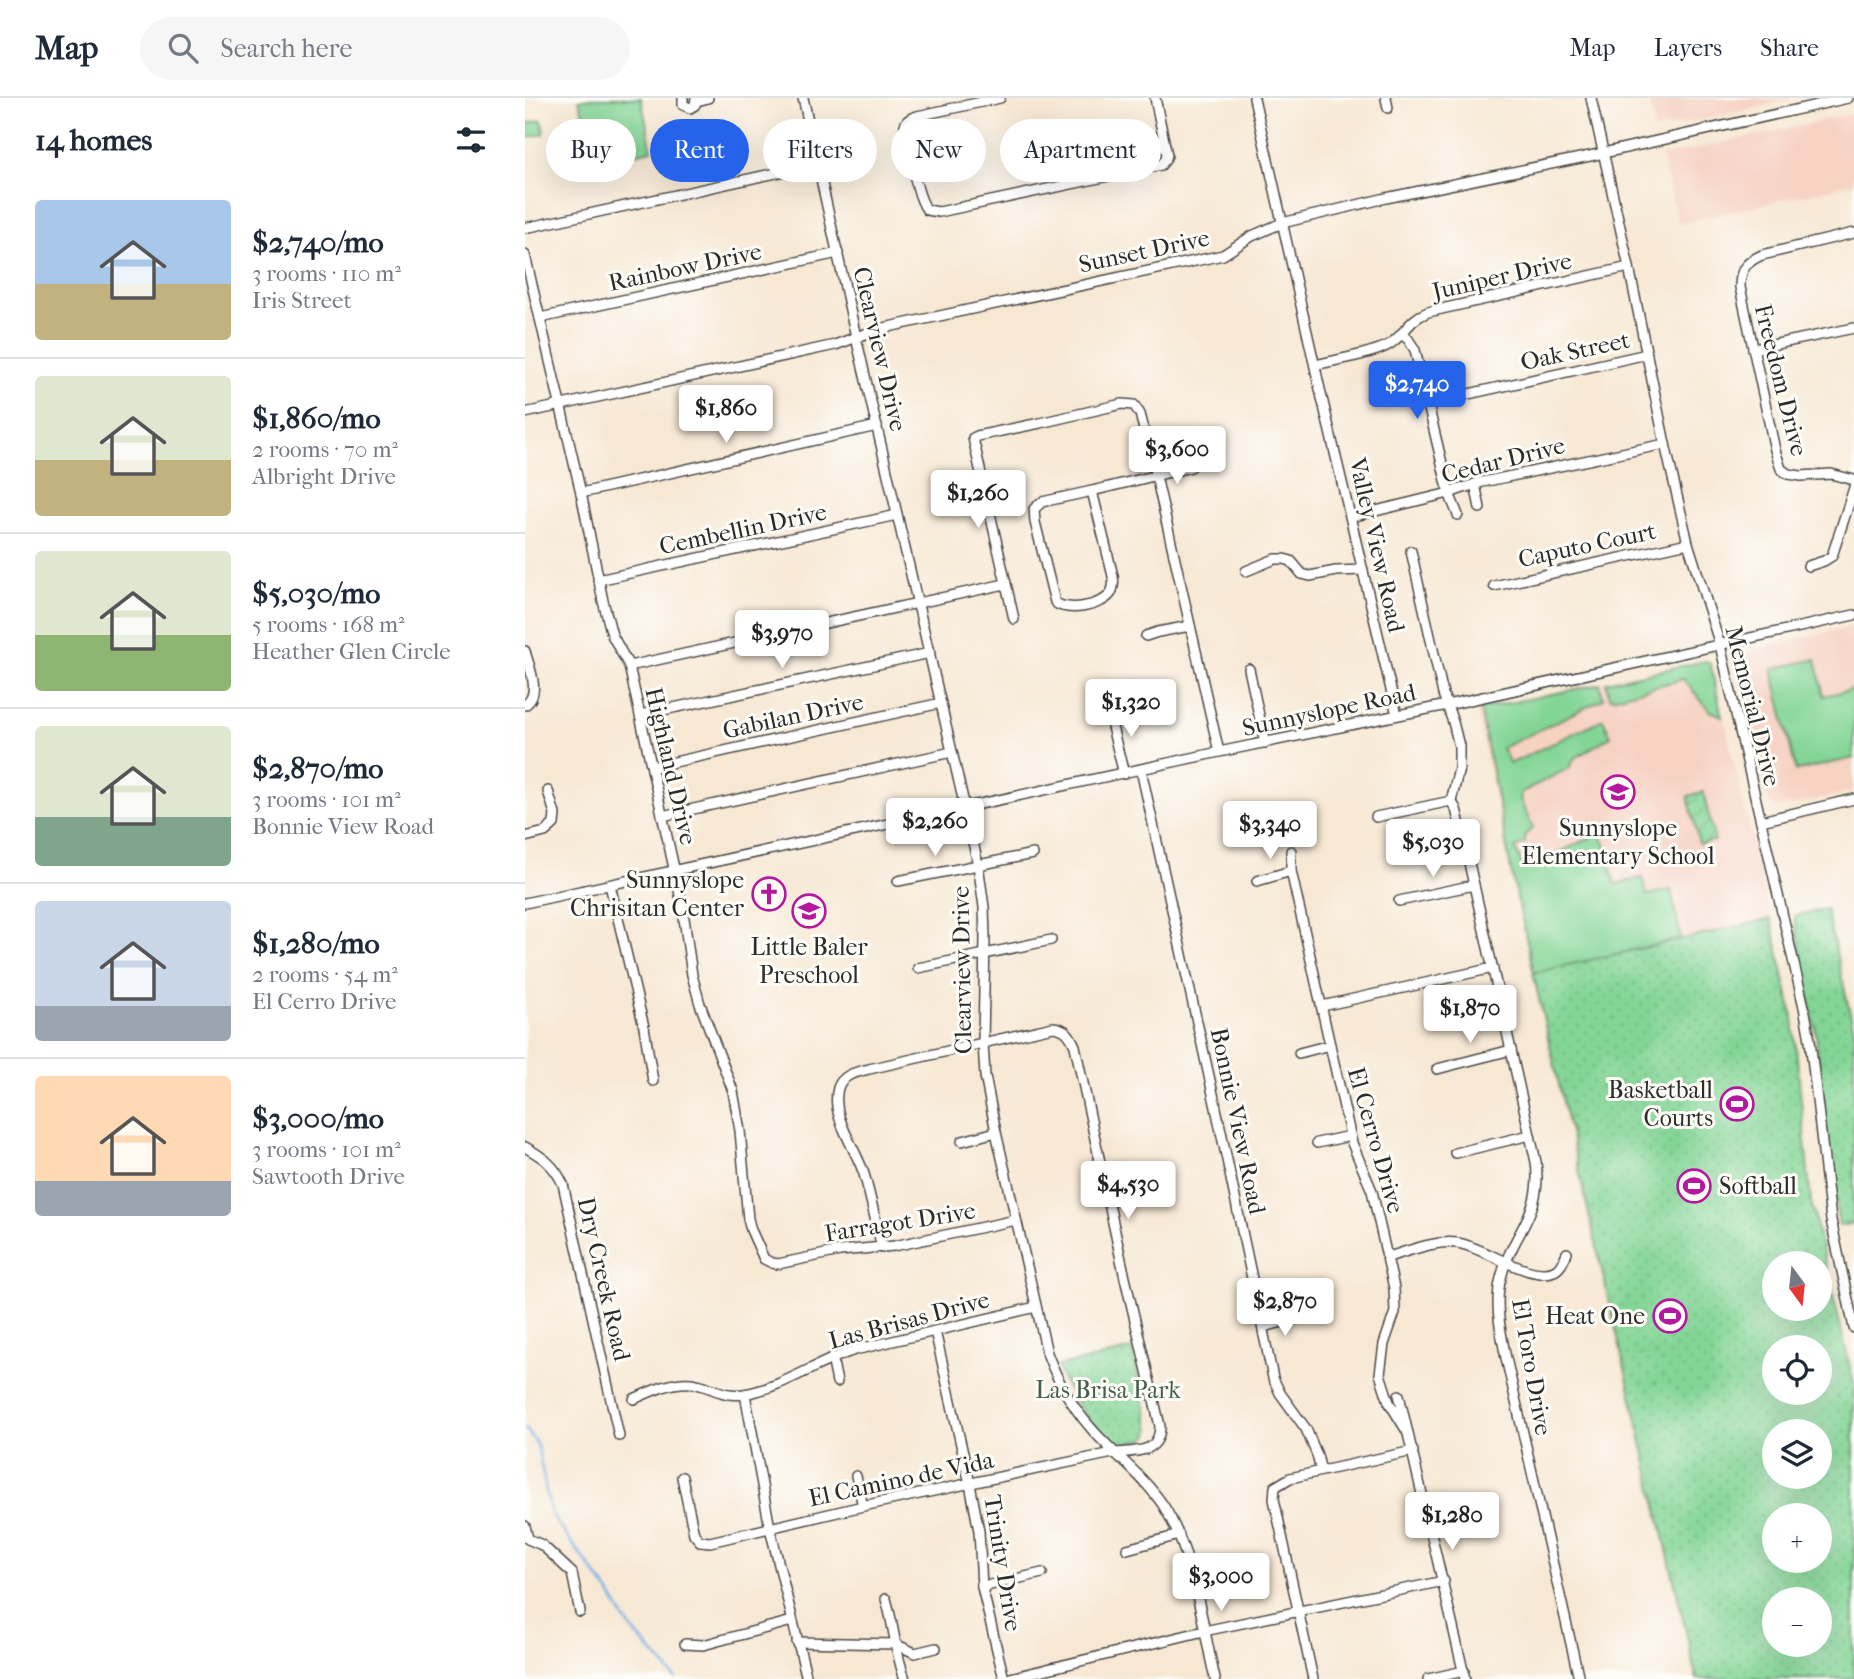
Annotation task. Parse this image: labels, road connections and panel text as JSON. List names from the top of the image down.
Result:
{
  "streets": {
    "street": [
      "Sunset Drive",
      "Rainbow Drive",
      "Juniper Drive",
      "Clearview Drive",
      "Oak Street",
      "Freedom Drive",
      "Cedar Drive",
      "Cembellin Drive",
      "Valley View Road",
      "Caputo Court",
      "Memorial Drive",
      "Sunnyslope Road",
      "Gabilan Drive",
      "Highland Drive",
      "Bonnie View Road",
      "El Cerro Drive",
      "Farragot Drive",
      "Dry Creek Road",
      "Las Brisas Drive",
      "El Toro Drive",
      "El Camino de Vida",
      "Trinity Drive"
    ]
  },
  "crossings": [
    ["Sunset Drive", "Clearview Drive"],
    ["Sunset Drive", "Valley View Road"],
    ["Sunset Drive", "Memorial Drive"],
    ["Sunset Drive", "Highland Drive"],
    ["Rainbow Drive", "Clearview Drive"],
    ["Rainbow Drive", "Highland Drive"],
    ["Juniper Drive", "Valley View Road"],
    ["Juniper Drive", "Memorial Drive"],
    ["Clearview Drive", "Cembellin Drive"],
    ["Clearview Drive", "Sunnyslope Road"],
    ["Clearview Drive", "Gabilan Drive"],
    ["Clearview Drive", "Farragot Drive"],
    ["Clearview Drive", "Las Brisas Drive"],
    ["Clearview Drive", "El Camino de Vida"],
    ["Oak Street", "Memorial Drive"],
    ["Cedar Drive", "Valley View Road"],
    ["Cedar Drive", "Memorial Drive"],
    ["Cembellin Drive", "Highland Drive"],
    ["Valley View Road", "Sunnyslope Road"],
    ["Caputo Court", "Memorial Drive"],
    ["Memorial Drive", "Sunnyslope Road"],
    ["Sunnyslope Road", "Highland Drive"],
    ["Sunnyslope Road", "Bonnie View Road"],
    ["Gabilan Drive", "Highland Drive"],
    ["Highland Drive", "Farragot Drive"],
    ["Las Brisas Drive", "Trinity Drive"],
    ["El Camino de Vida", "Trinity Drive"]
  ],
  "parks": ["Las Brisa Park"],
  "places": {
    "school or university": ["Sunnyslope Elementary School", "Little Baler Preschool"],
    "church": ["Sunnyslope Chrisitan Center"],
    "sports": ["Basketball Courts", "Softball", "Heat One"]
  },
  "north": "bottom",
  "page": {
    "header": "Map",
    "search": "Search here",
    "nav": ["Map", "Layers", "Share"],
    "heading": "14 homes",
    "chip": [
      "Buy",
      "Rent",
      "Filters",
      "New",
      "Apartment"
    ],
    "list": [
      {
        "name": "$2,740/mo",
        "note": "3 rooms · 110 m² · Iris Street"
      },
      {
        "name": "$1,860/mo",
        "note": "2 rooms · 70 m² · Albright Drive"
      },
      {
        "name": "$5,030/mo",
        "note": "5 rooms · 168 m² · Heather Glen Circle"
      },
      {
        "name": "$2,870/mo",
        "note": "3 rooms · 101 m² · Bonnie View Road"
      },
      {
        "name": "$1,280/mo",
        "note": "2 rooms · 54 m² · El Cerro Drive"
      },
      {
        "name": "$3,000/mo",
        "note": "3 rooms · 101 m² · Sawtooth Drive"
      }
    ],
    "price": [
      "$2,740",
      "$1,860",
      "$3,600",
      "$1,260",
      "$3,970",
      "$1,320",
      "$2,260",
      "$3,340",
      "$5,030",
      "$1,870",
      "$4,530",
      "$2,870",
      "$1,280",
      "$3,000"
    ],
    "map_buttons": ["+", "−"]
  }
}
